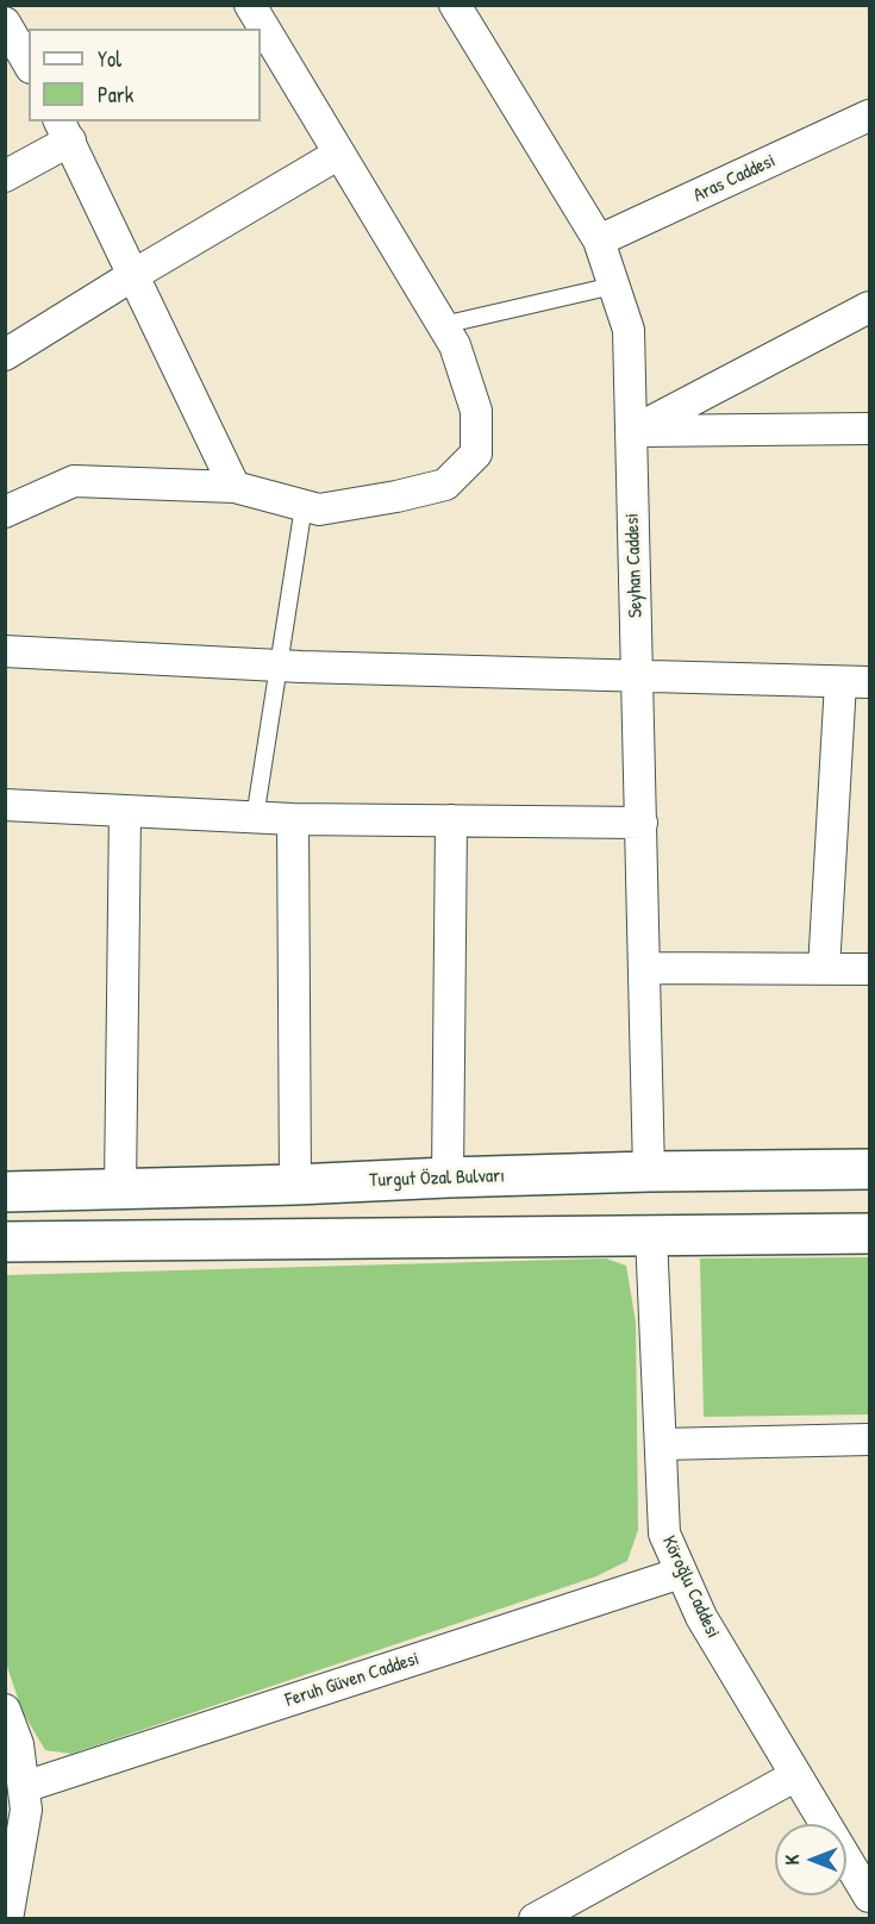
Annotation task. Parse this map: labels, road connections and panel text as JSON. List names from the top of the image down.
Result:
{
  "streets": {
    "street": [
      "Aras Caddesi",
      "Seyhan Caddesi",
      "Turgut Özal Bulvarı",
      "Köroğlu Caddesi",
      "Feruh Güven Caddesi"
    ]
  },
  "crossings": [
    ["Aras Caddesi", "Seyhan Caddesi"],
    ["Seyhan Caddesi", "Turgut Özal Bulvarı"],
    ["Köroğlu Caddesi", "Feruh Güven Caddesi"]
  ],
  "legend": ["Yol", "Park"],
  "north": "left"
}
